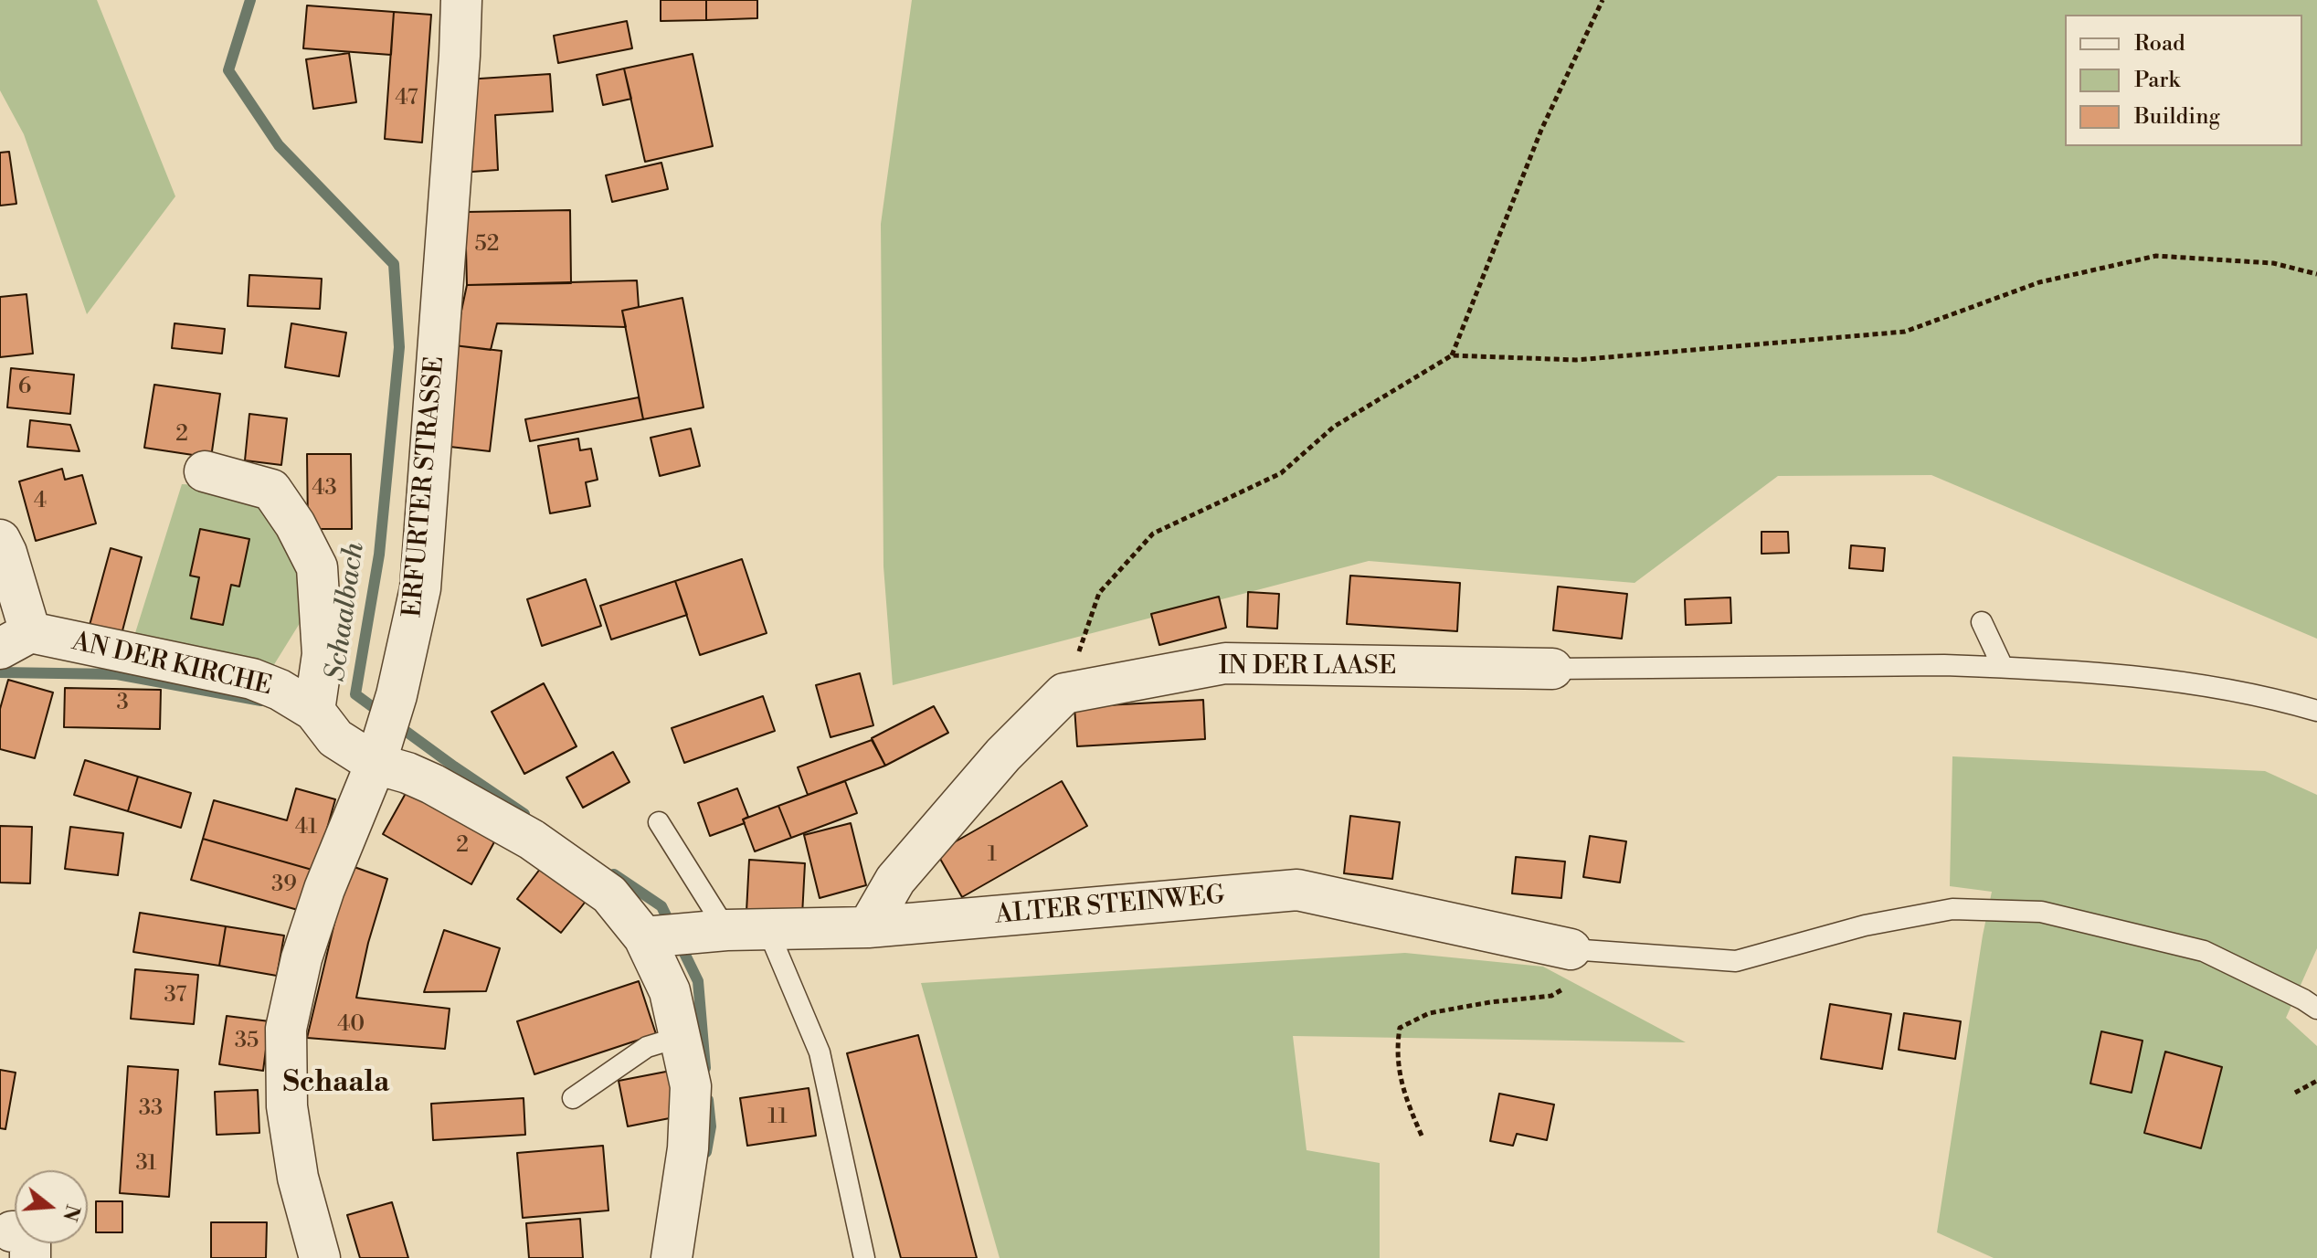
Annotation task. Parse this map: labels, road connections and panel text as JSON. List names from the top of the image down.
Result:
{
  "streets": {
    "street": [
      "ERFURTER STRASSE",
      "AN DER KIRCHE",
      "IN DER LAASE",
      "ALTER STEINWEG"
    ]
  },
  "crossings": [
    ["ERFURTER STRASSE", "AN DER KIRCHE"],
    ["AN DER KIRCHE", "ALTER STEINWEG"]
  ],
  "districts": ["Schaala"],
  "water": ["Schaalbach"],
  "house_numbers": [
    "47",
    "52",
    "6",
    "2",
    "43",
    "4",
    "3",
    "41",
    "2",
    "1",
    "39",
    "37",
    "40",
    "35",
    "33",
    "11",
    "31"
  ],
  "legend": ["Road", "Park", "Building"],
  "north": "right"
}
